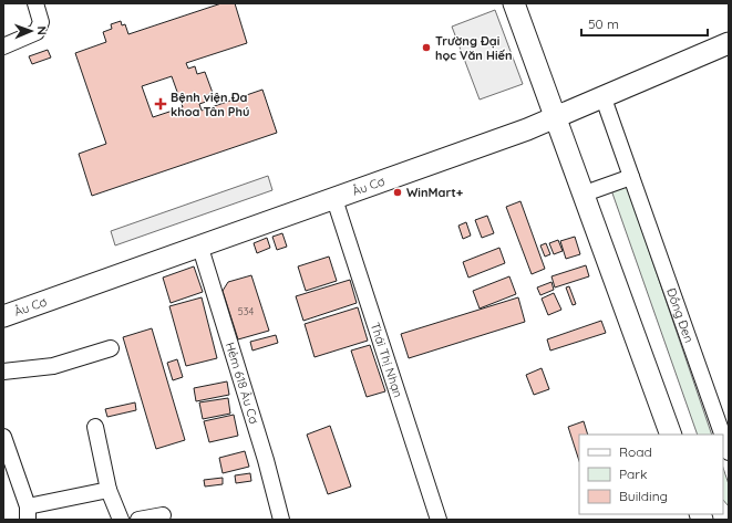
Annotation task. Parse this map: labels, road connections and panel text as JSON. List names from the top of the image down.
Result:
{
  "streets": {
    "main road": ["Âu Cơ"],
    "street": ["Đồng Đen", "Thái Thị Nhạn", "Hẻm 618 Âu Cơ"]
  },
  "crossings": [
    ["Âu Cơ", "Đồng Đen"],
    ["Âu Cơ", "Thái Thị Nhạn"],
    ["Âu Cơ", "Hẻm 618 Âu Cơ"]
  ],
  "places": {
    "other": ["Trường Đại học Văn Hiến", "WinMart+"],
    "health": ["Bệnh viện Đa khoa Tân Phú"]
  },
  "house_numbers": ["534"],
  "legend": ["Road", "Park", "Building"],
  "scale_bar": "50 m",
  "north": "right"
}
